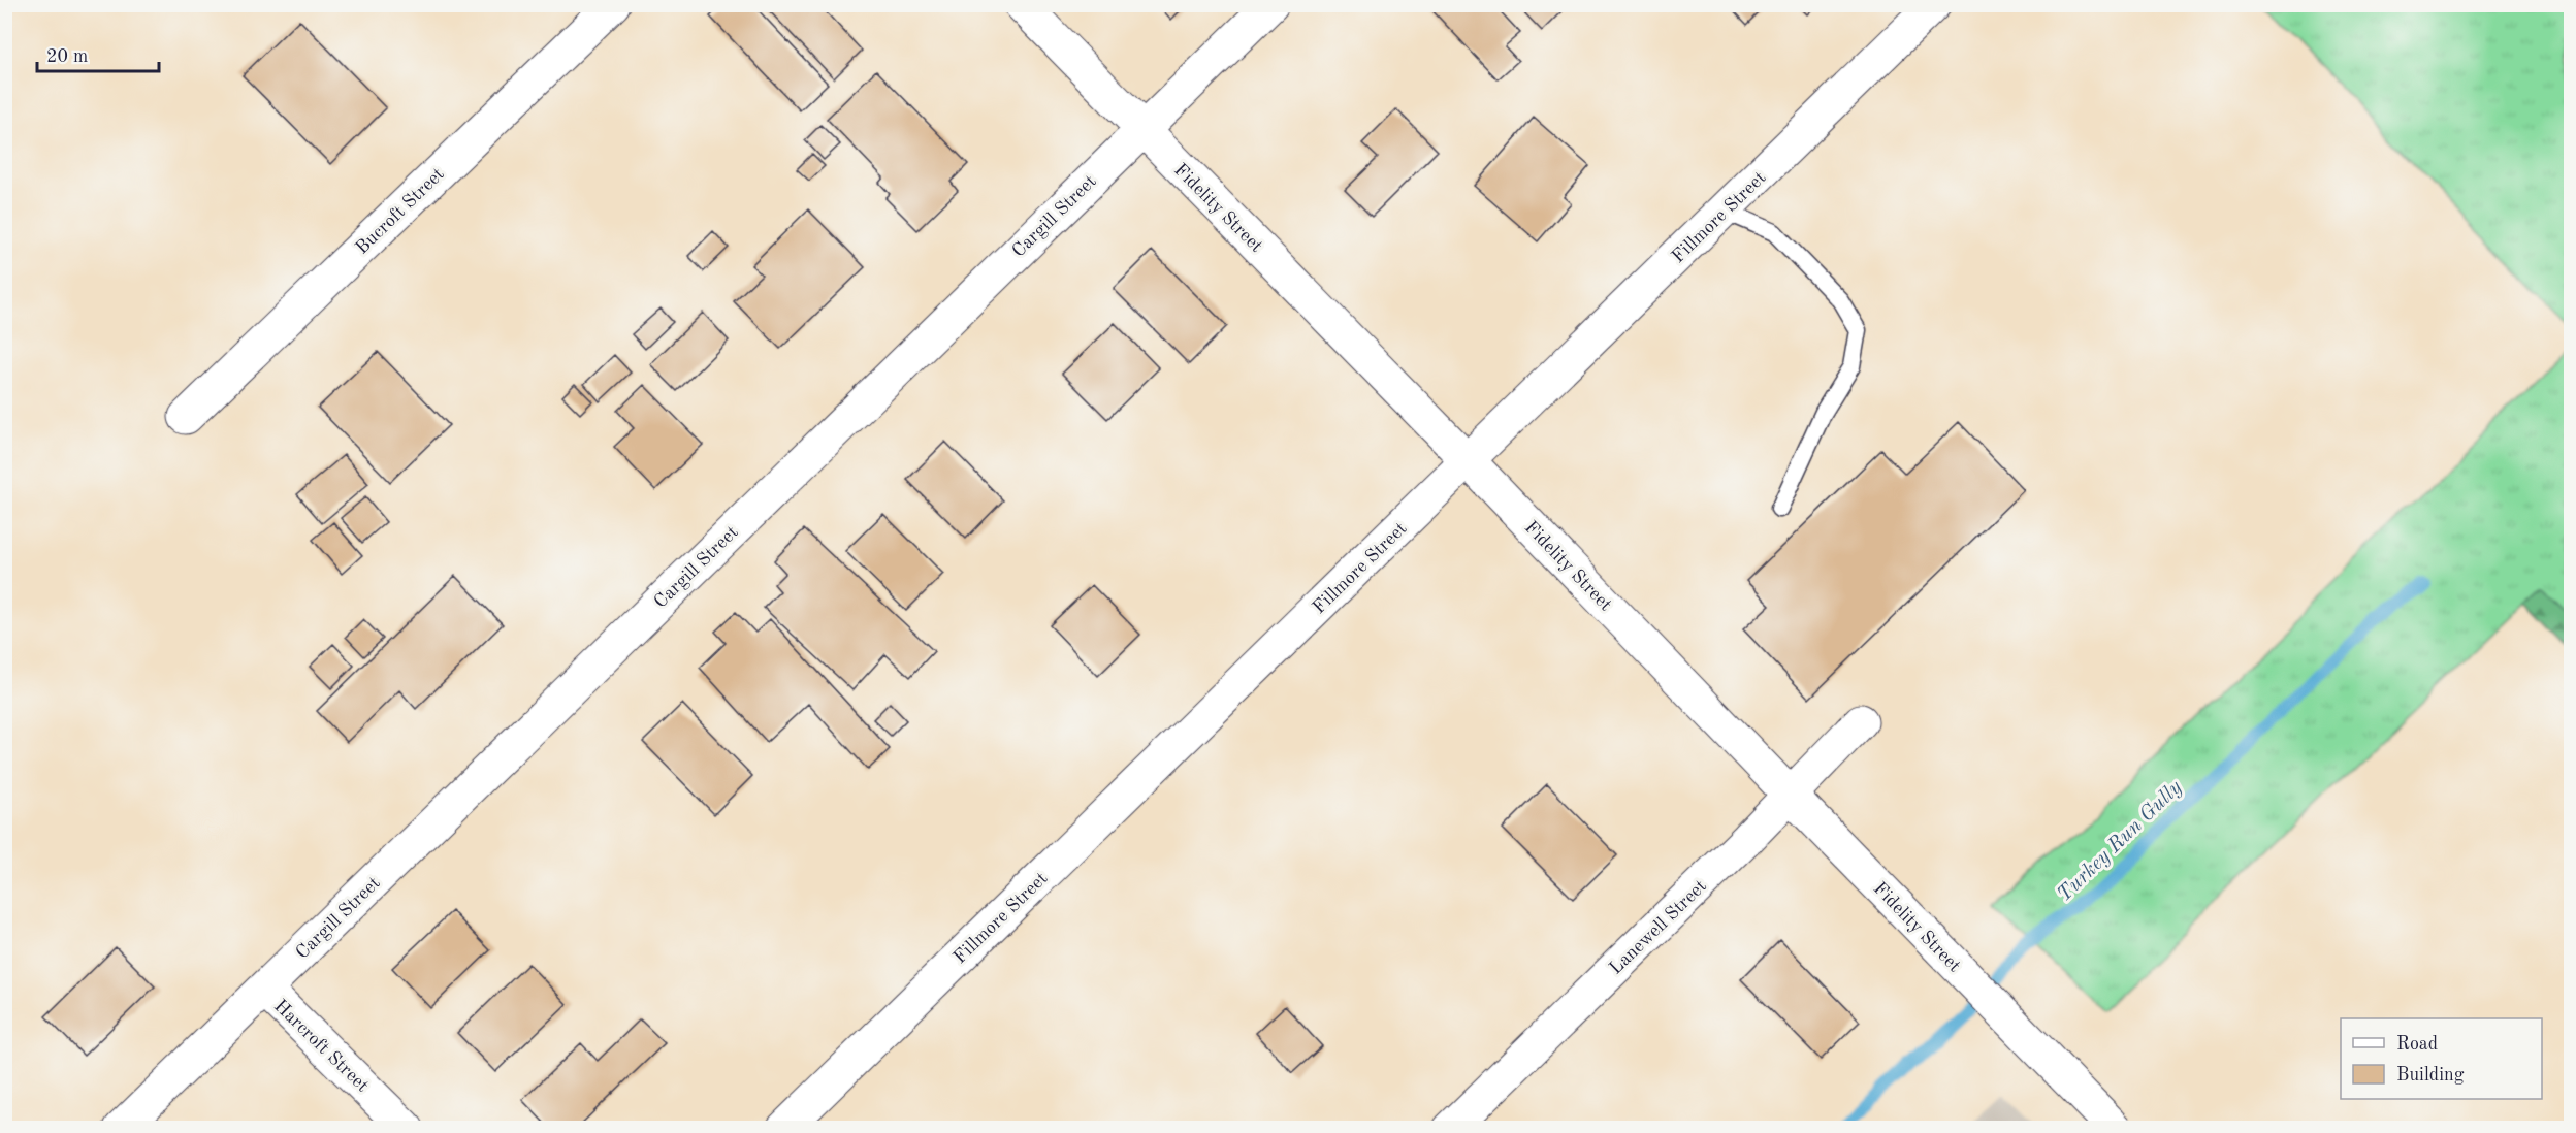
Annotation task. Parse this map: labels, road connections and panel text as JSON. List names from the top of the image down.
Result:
{
  "streets": {
    "street": [
      "Fidelity Street",
      "Bucroft Street",
      "Cargill Street",
      "Fillmore Street",
      "Lanewell Street",
      "Harcroft Street"
    ]
  },
  "crossings": [
    ["Fidelity Street", "Cargill Street"],
    ["Fidelity Street", "Fillmore Street"],
    ["Fidelity Street", "Lanewell Street"],
    ["Cargill Street", "Harcroft Street"]
  ],
  "water": ["Turkey Run Gully"],
  "legend": ["Road", "Building"],
  "scale_bar": "20 m"
}
